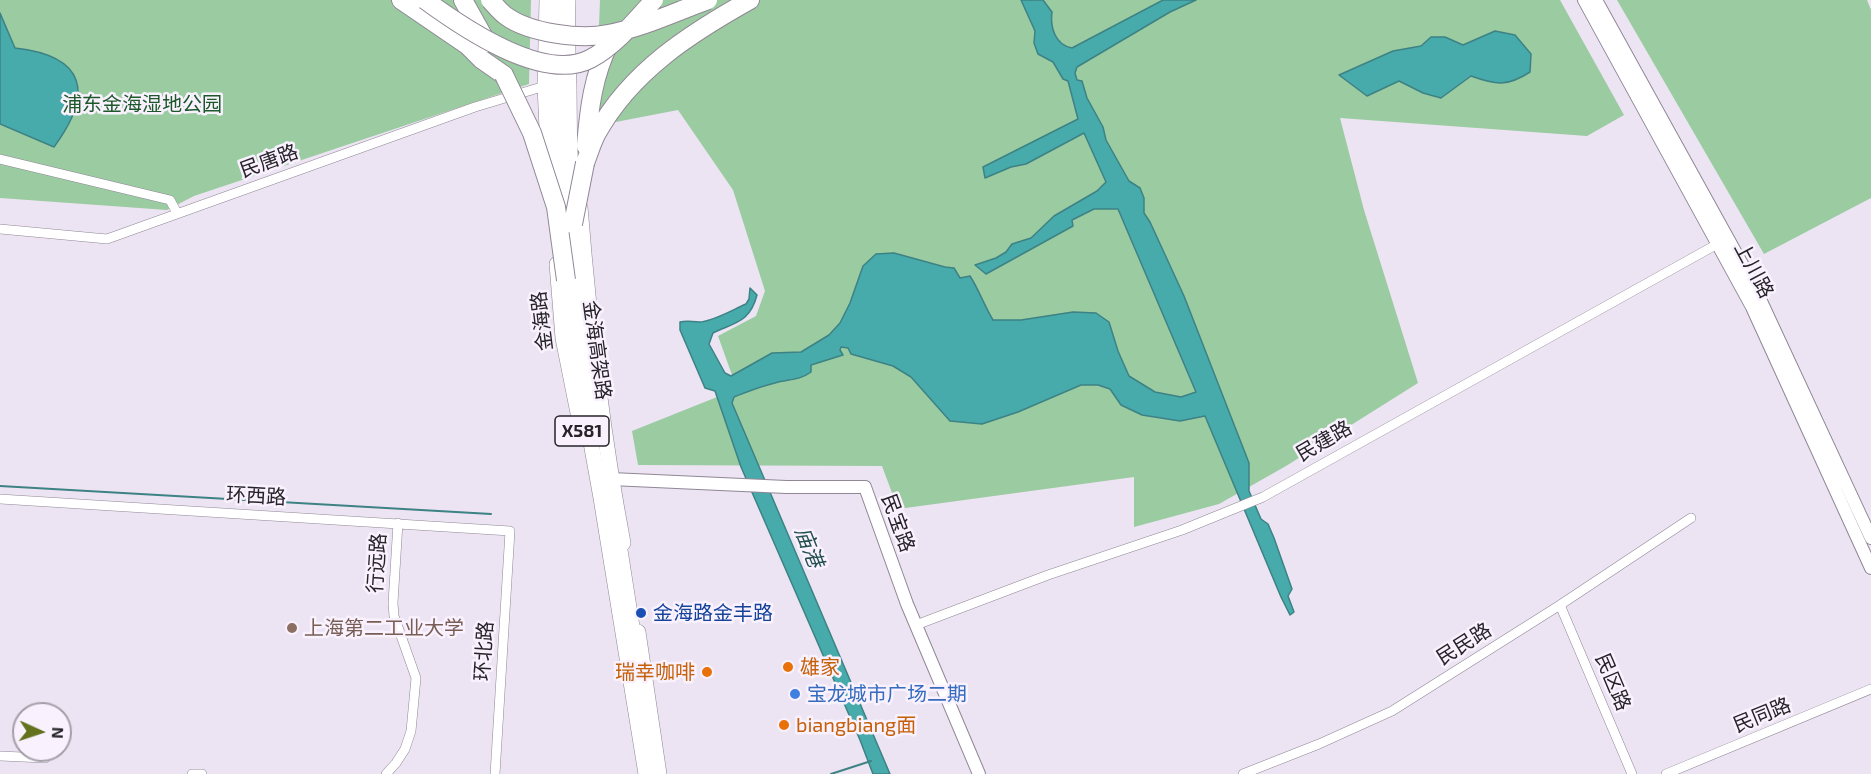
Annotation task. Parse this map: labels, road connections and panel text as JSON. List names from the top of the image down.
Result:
{
  "streets": {
    "main road": ["金海路", "金海高架路", "X581"],
    "street": [
      "民唐路",
      "上川路",
      "民建路",
      "环西路",
      "民宝路",
      "行远路",
      "民民路",
      "环北路",
      "民区路",
      "民同路"
    ]
  },
  "crossings": [
    ["民唐路", "金海路"],
    ["上川路", "民建路"],
    ["金海高架路", "X581"],
    ["X581", "民宝路"],
    ["民建路", "民宝路"],
    ["环西路", "行远路"],
    ["环西路", "环北路"],
    ["民民路", "民区路"]
  ],
  "water": ["庙港"],
  "parks": ["浦东金海湿地公园"],
  "places": [
    "金海路金丰路",
    "上海第二工业大学",
    "雄家",
    "瑞幸咖啡",
    "宝龙城市广场二期",
    "biangbiang面"
  ],
  "north": "right"
}
